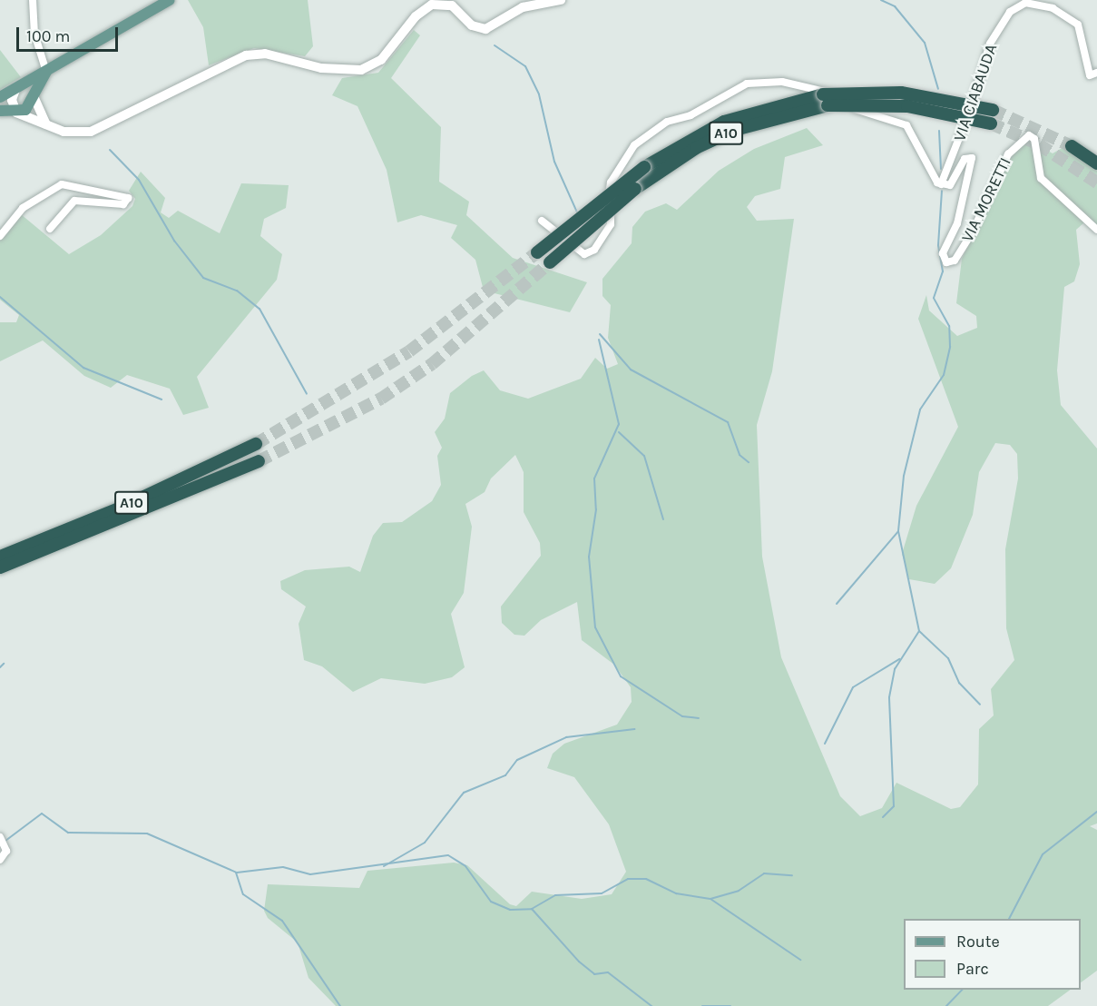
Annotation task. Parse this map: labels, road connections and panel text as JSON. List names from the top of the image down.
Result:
{
  "streets": {
    "highway": ["A10"],
    "street": ["VIA CIABAUDA", "VIA MORETTI"]
  },
  "crossings": [
    ["VIA CIABAUDA", "VIA MORETTI"]
  ],
  "legend": ["Route", "Parc"],
  "scale_bar": "100 m"
}
